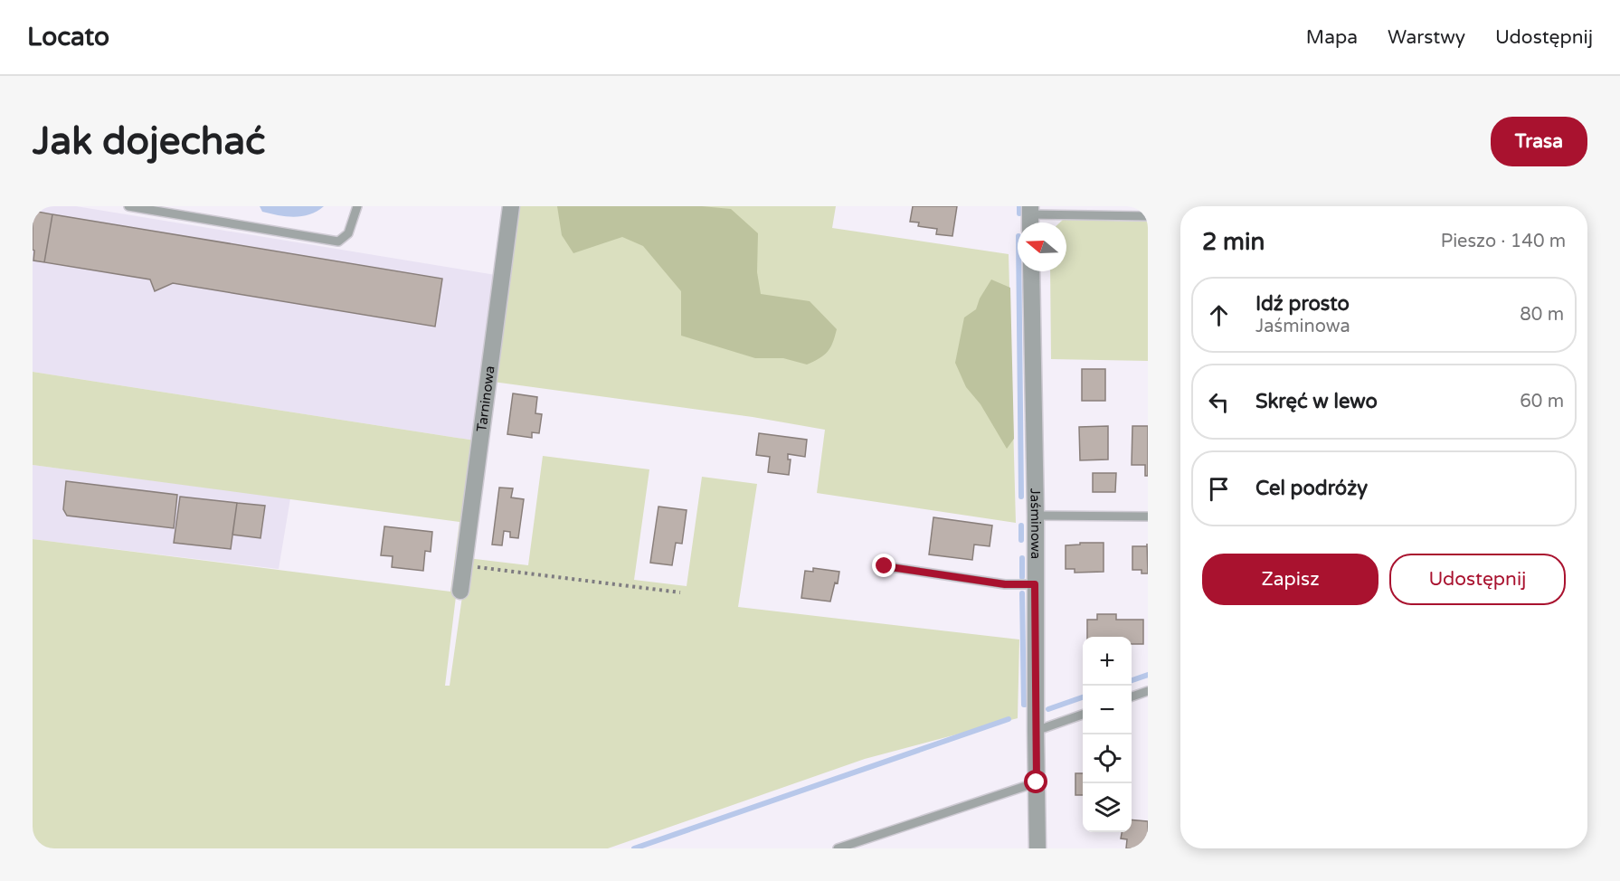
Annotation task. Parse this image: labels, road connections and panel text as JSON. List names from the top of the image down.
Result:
{
  "streets": {
    "street": ["Tarninowa", "Jaśminowa"]
  },
  "north": "left",
  "page": {
    "header": "Locato",
    "nav": ["Mapa", "Warstwy", "Udostępnij"],
    "buttons": [
      "Trasa",
      ["Zapisz", "Udostępnij"]
    ],
    "title": "Jak dojechać",
    "heading": ["2 min", "Pieszo · 140 m"],
    "list": [
      ["Idź prosto", "Jaśminowa", "80 m"],
      ["Skręć w lewo", "60 m"],
      "Cel podróży"
    ],
    "map_buttons": ["+", "−"]
  }
}
